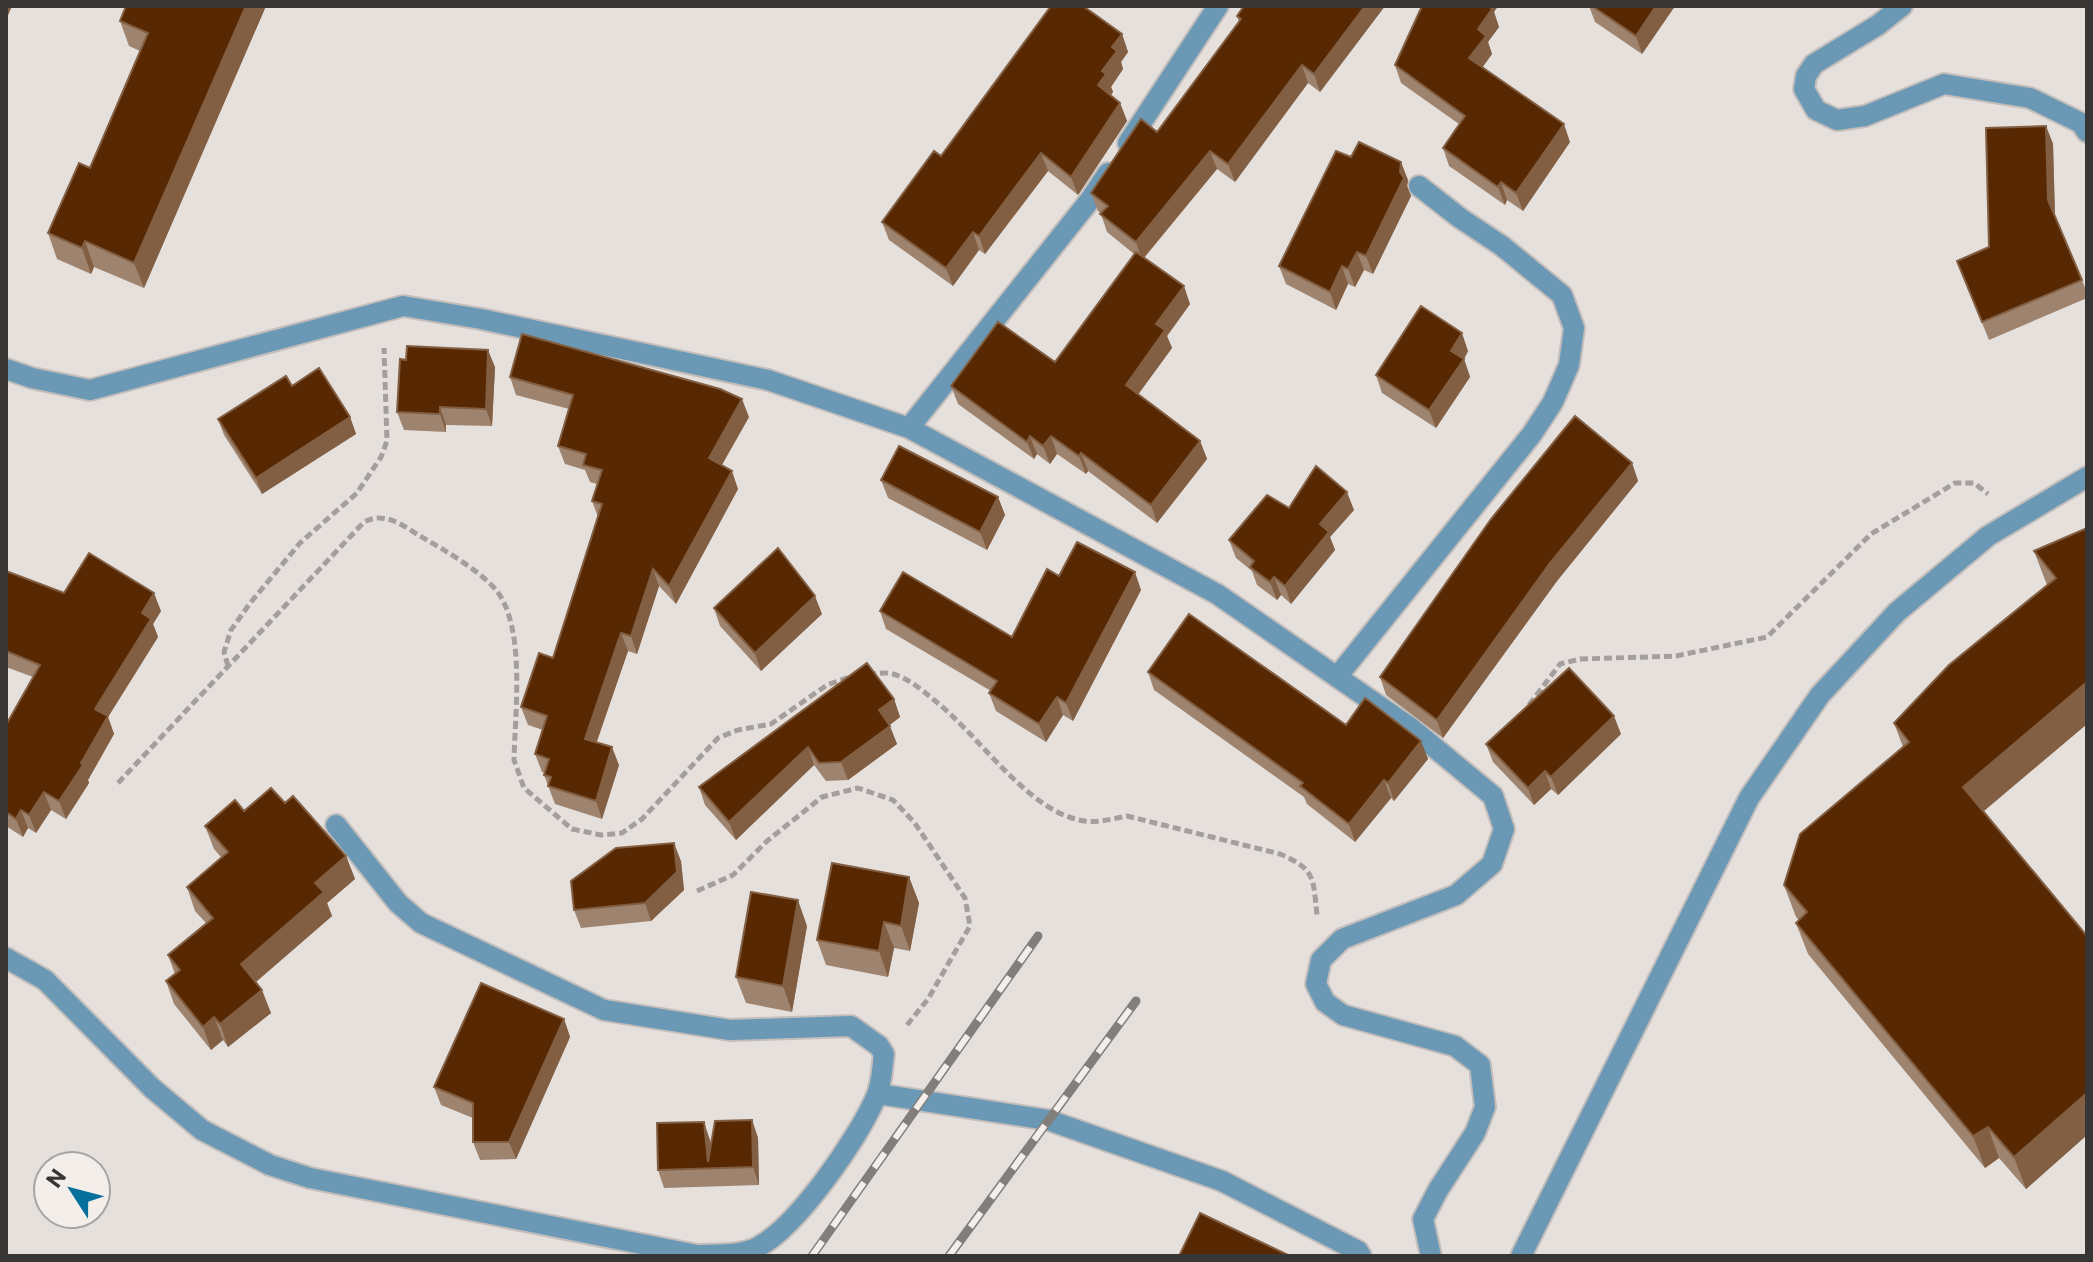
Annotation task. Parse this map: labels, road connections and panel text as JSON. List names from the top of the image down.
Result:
{
  "north": "top left"
}
